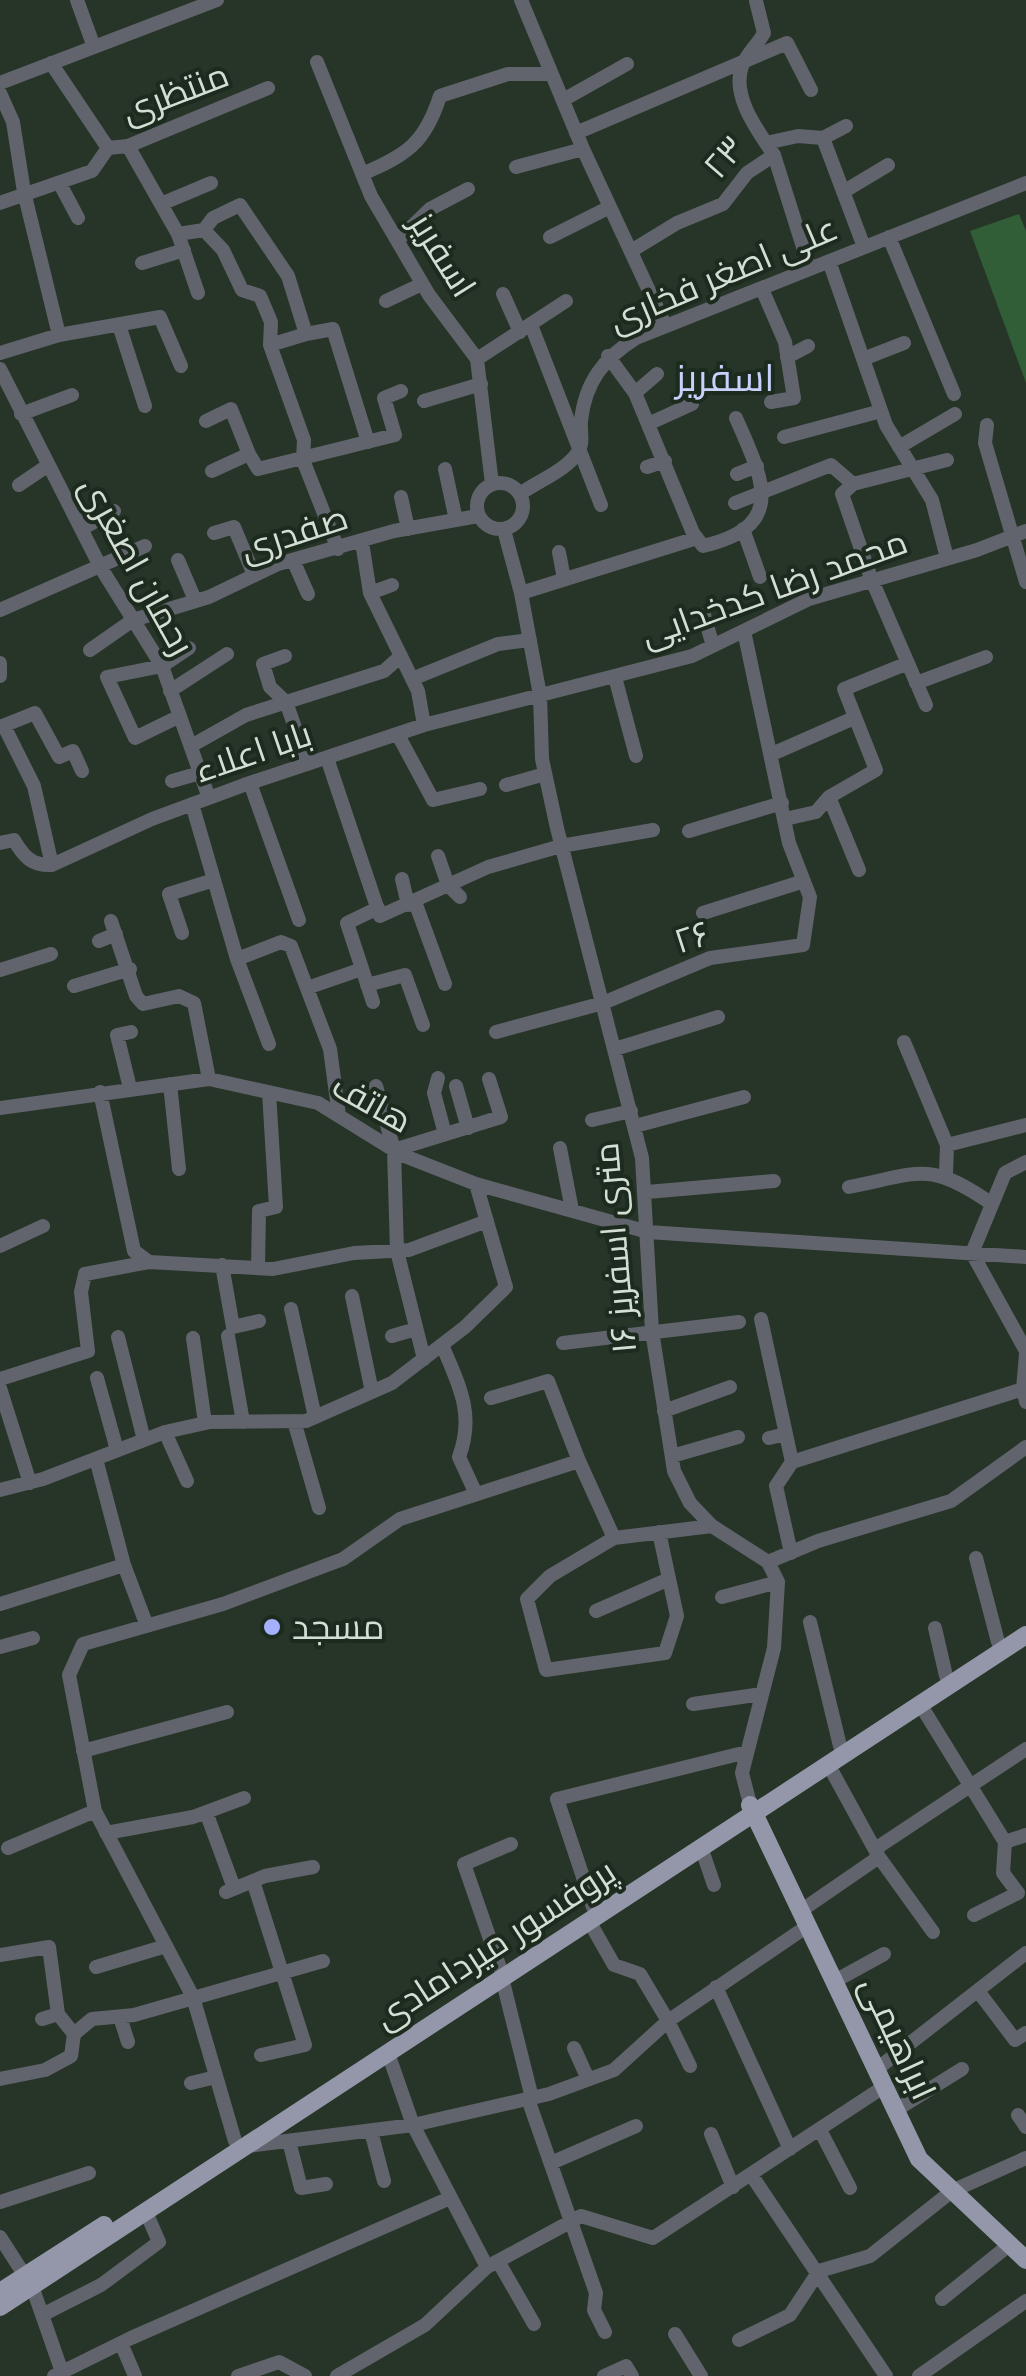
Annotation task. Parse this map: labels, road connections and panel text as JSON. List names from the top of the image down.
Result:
{
  "streets": {
    "main road": ["پروفسور میردامادی", "ابراهیمی"],
    "street": [
      "منتظری",
      "۲۳",
      "اسفریز",
      "علی اصغر فخاری",
      "صفدری",
      "رحمان اصغری",
      "محمد رضا کدخدایی",
      "بابا اعلاء",
      "۲۶",
      "هاتف",
      "۱۶ متری اسفریز"
    ]
  },
  "crossings": [
    ["اسفریز", "صفدری"],
    ["اسفریز", "۱۶ متری اسفریز"],
    ["صفدری", "رحمان اصغری"],
    ["صفدری", "۱۶ متری اسفریز"],
    ["رحمان اصغری", "بابا اعلاء"],
    ["محمد رضا کدخدایی", "بابا اعلاء"],
    ["محمد رضا کدخدایی", "۱۶ متری اسفریز"],
    ["بابا اعلاء", "۱۶ متری اسفریز"],
    ["۲۶", "۱۶ متری اسفریز"],
    ["هاتف", "۱۶ متری اسفریز"],
    ["پروفسور میردامادی", "ابراهیمی"]
  ],
  "districts": ["اسفریز"],
  "places": ["مسجد"]
}
